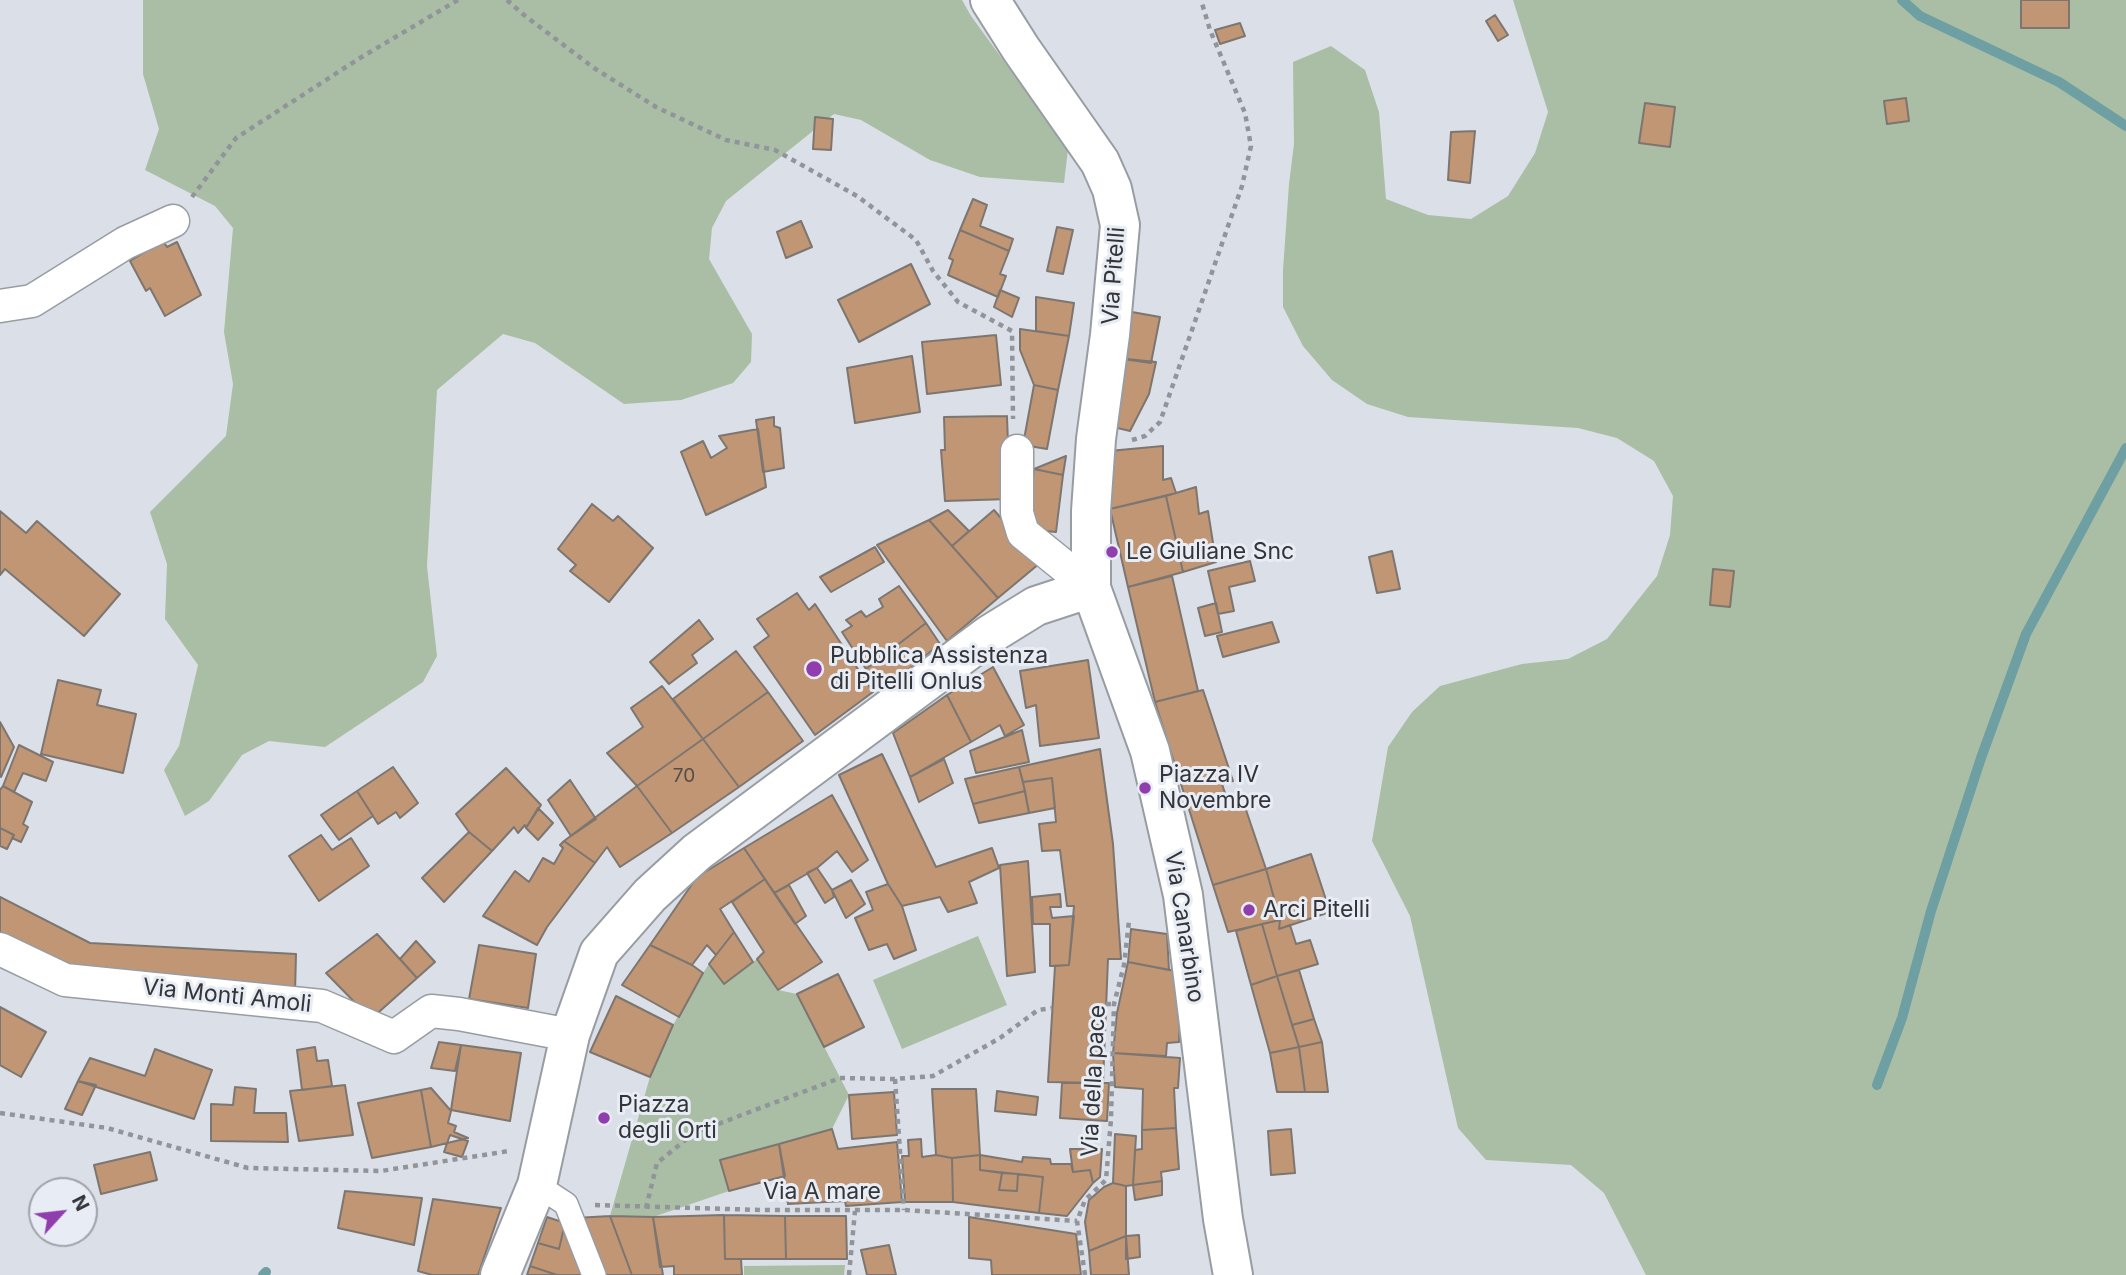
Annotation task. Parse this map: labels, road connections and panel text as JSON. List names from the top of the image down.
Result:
{
  "streets": {
    "street": ["Via Pitelli", "Via Canarbino", "Via Monti Amoli"],
    "path": ["Via della pace", "Via A mare"]
  },
  "crossings": [
    ["Via Pitelli", "Via Canarbino"],
    ["Via della pace", "Via A mare"]
  ],
  "places": [
    "Le Giuliane Snc",
    "Pubblica Assistenza di Pitelli Onlus",
    "Piazza IV Novembre",
    "Arci Pitelli",
    "Piazza degli Orti"
  ],
  "house_numbers": ["70"],
  "north": "top right"
}
